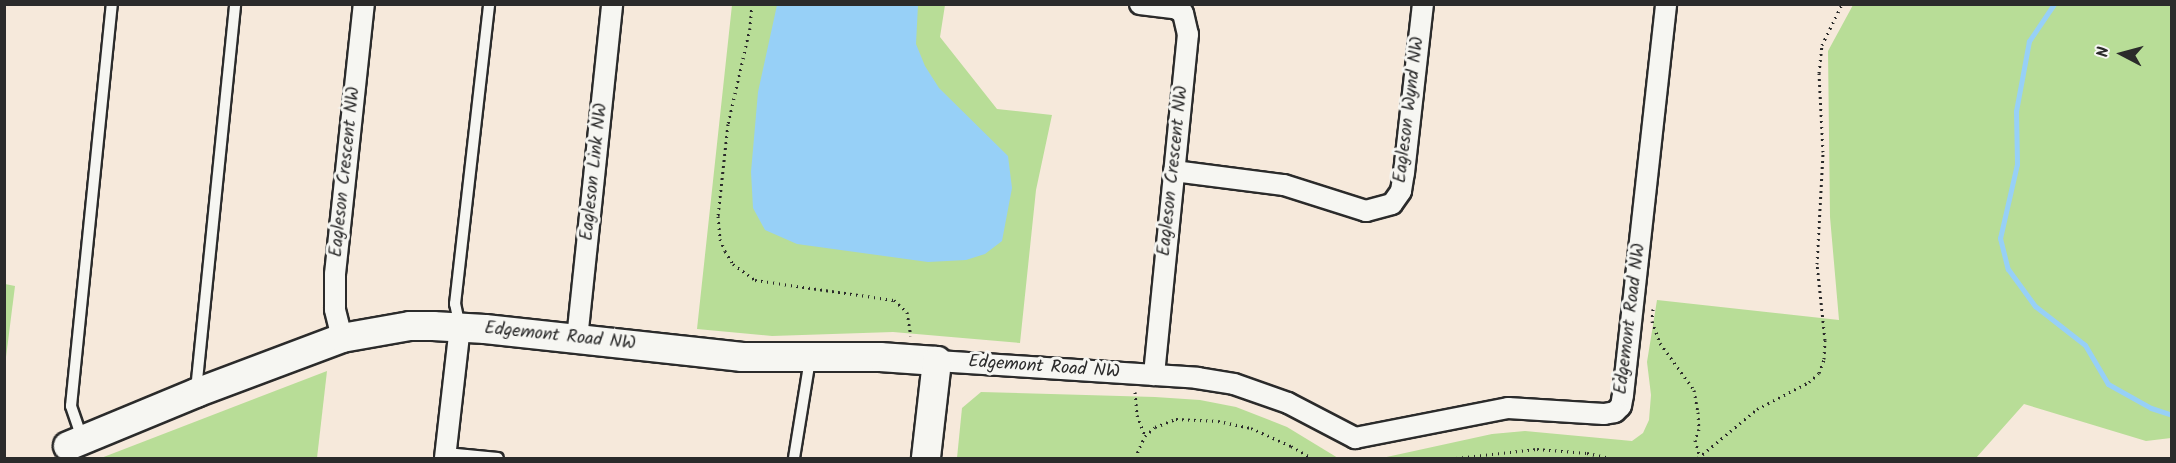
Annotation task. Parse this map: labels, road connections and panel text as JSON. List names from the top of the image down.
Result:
{
  "streets": {
    "street": [
      "Eagleson Wynd NW",
      "Eagleson Crescent NW",
      "Eagleson Link NW",
      "Edgemont Road NW"
    ]
  },
  "crossings": [
    ["Eagleson Wynd NW", "Eagleson Crescent NW"],
    ["Eagleson Crescent NW", "Edgemont Road NW"],
    ["Eagleson Link NW", "Edgemont Road NW"]
  ],
  "north": "left"
}
